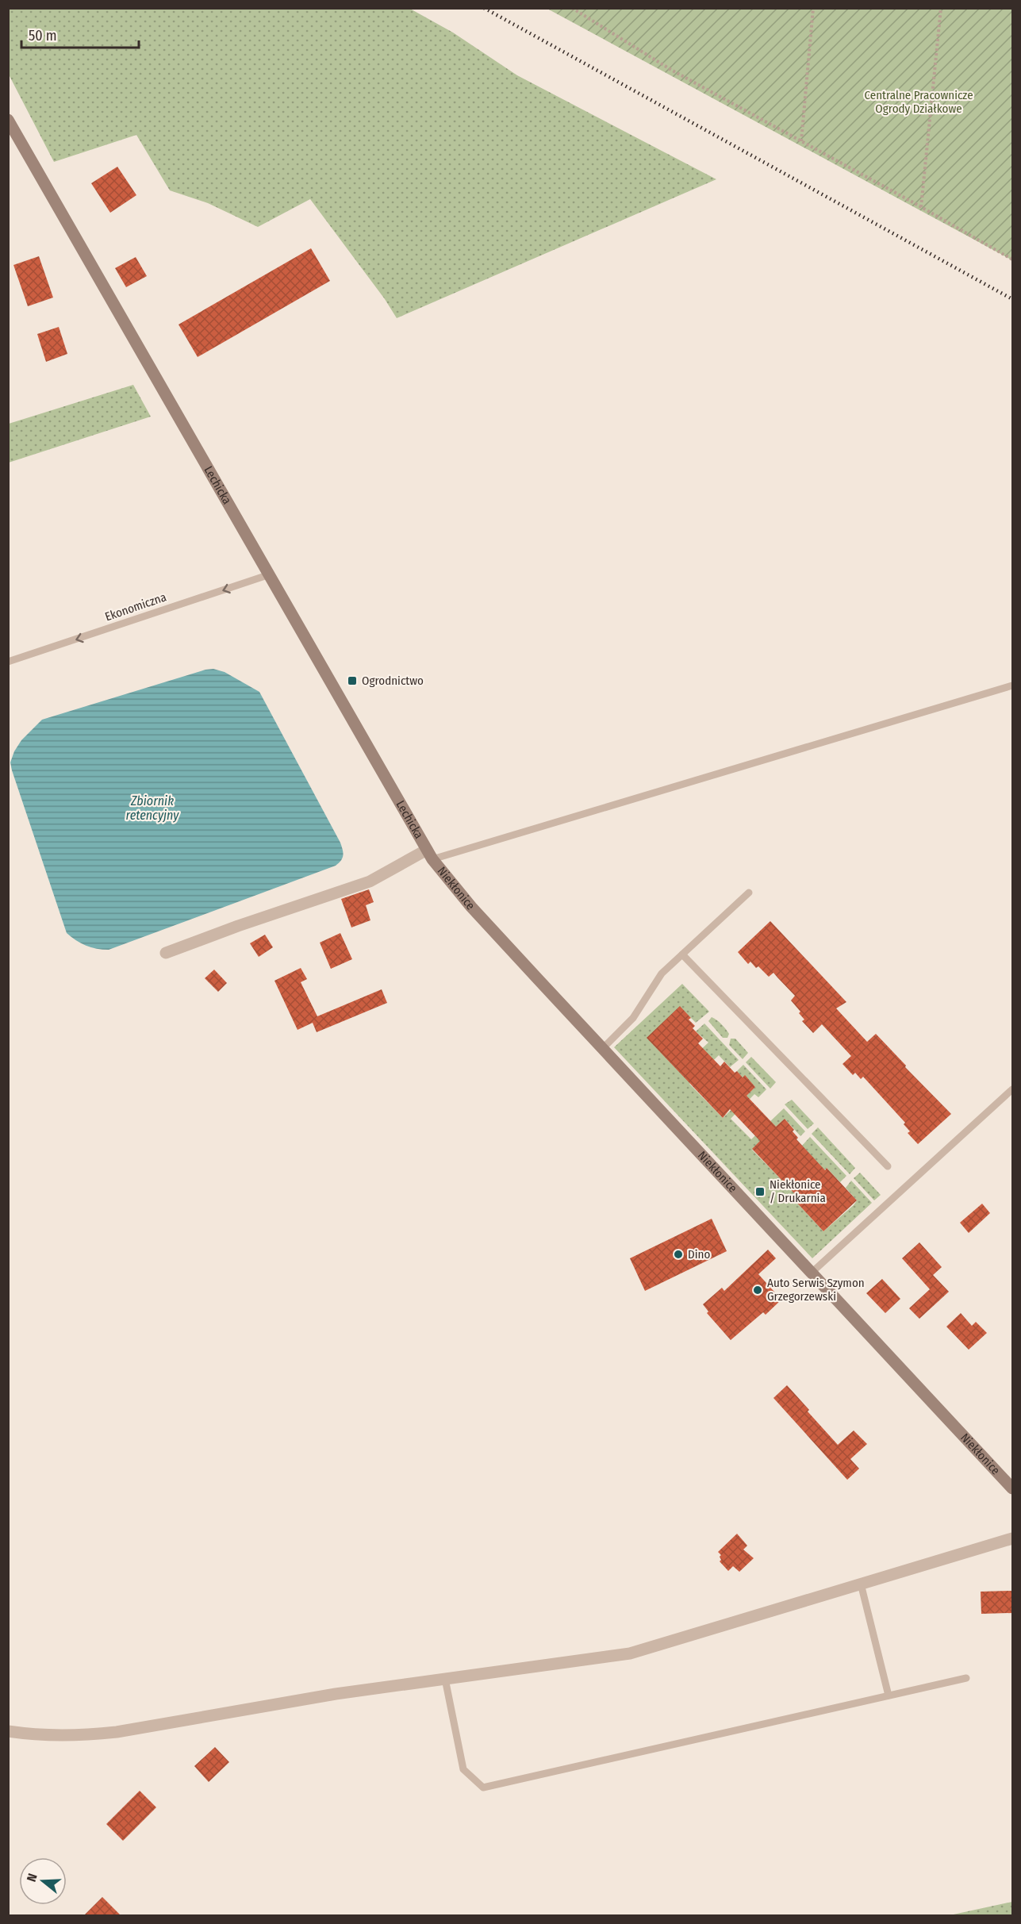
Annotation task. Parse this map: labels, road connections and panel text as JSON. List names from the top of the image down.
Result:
{
  "streets": {
    "street": ["Lechicka", "Niekłonice"],
    "lane": ["Ekonomiczna"]
  },
  "crossings": [
    ["Lechicka", "Ekonomiczna"],
    ["Lechicka", "Niekłonice"]
  ],
  "one_way": ["Ekonomiczna"],
  "water": ["Zbiornik retencyjny"],
  "parks": ["Centralne Pracownicze Ogrody Działkowe"],
  "places": {
    "transit": ["Ogrodnictwo", "Niekłonice / Drukarnia"],
    "other": ["Dino", "Auto Serwis Szymon Grzegorzewski"]
  },
  "scale_bar": "50 m",
  "north": "left"
}
